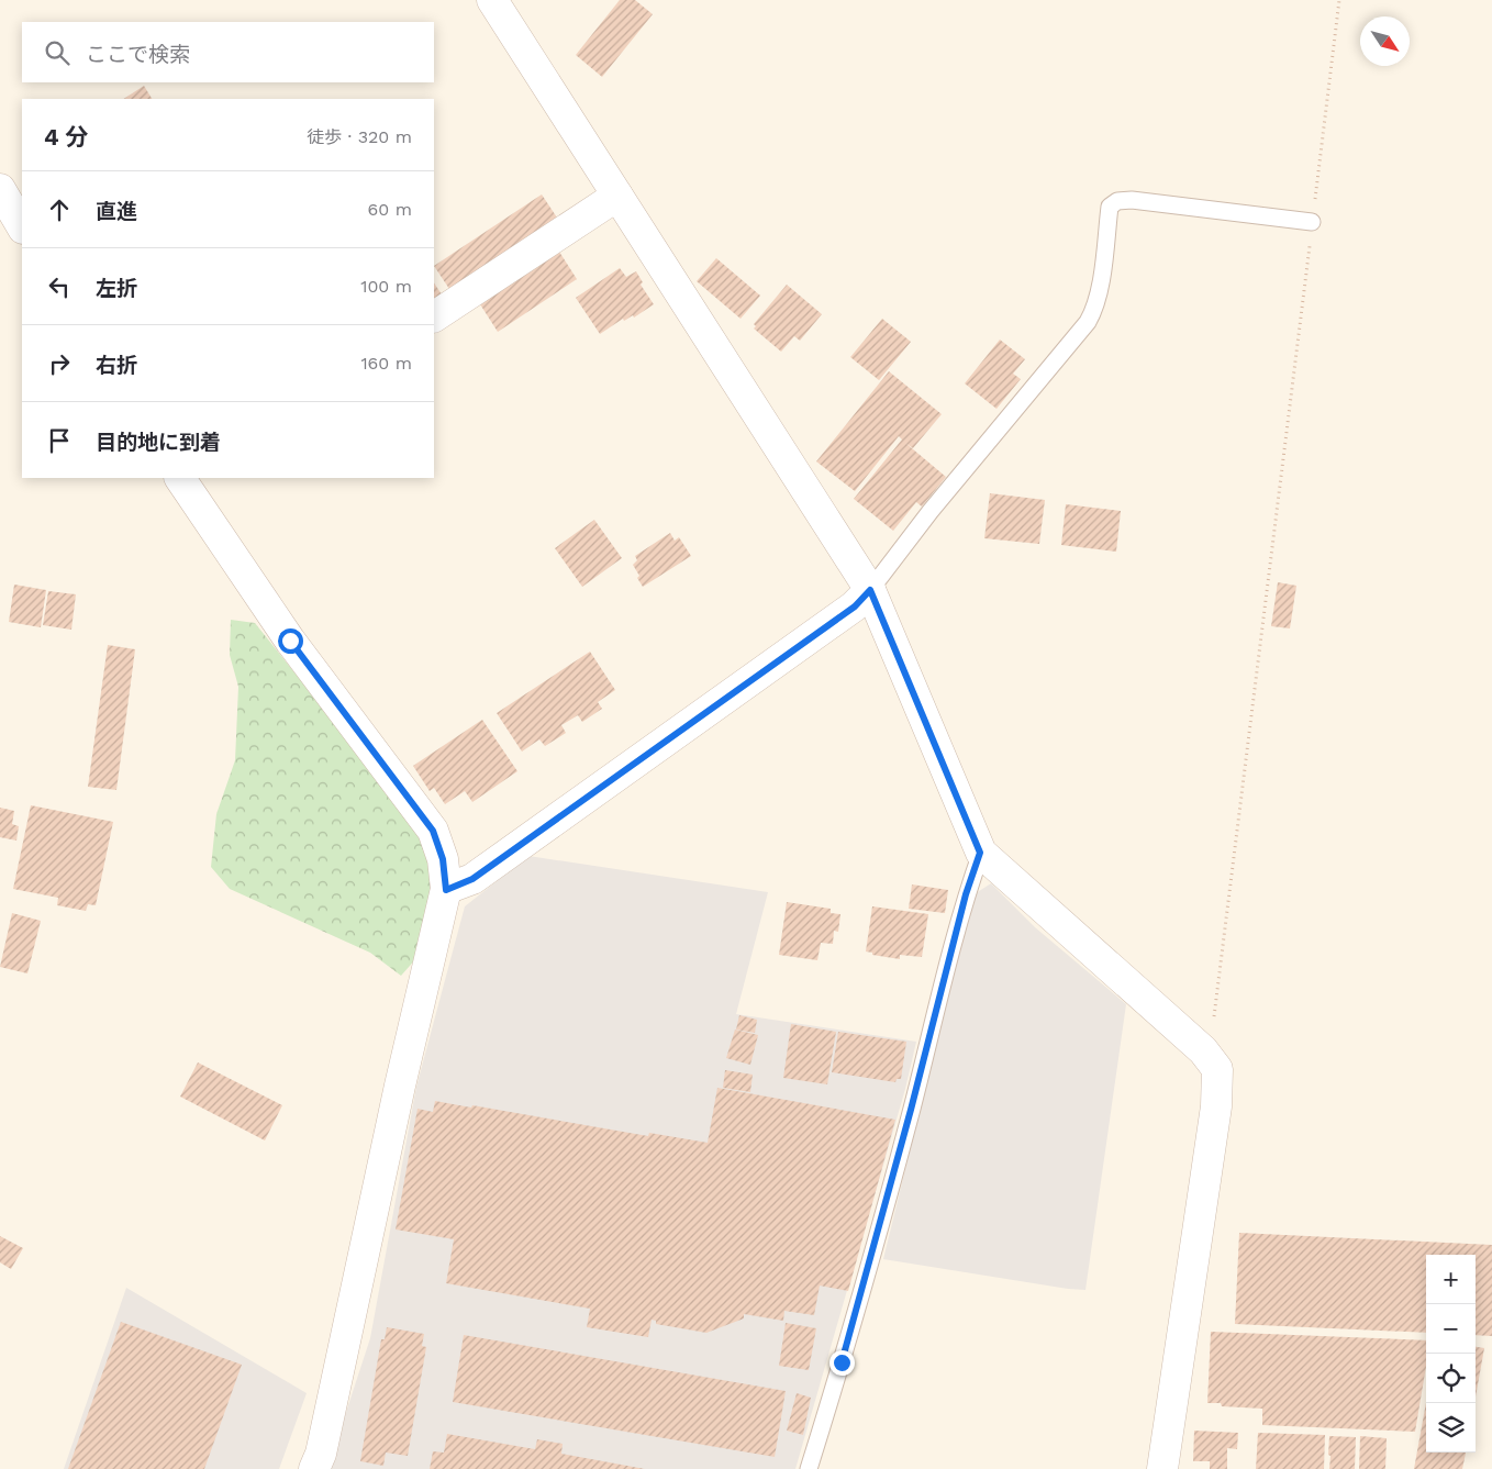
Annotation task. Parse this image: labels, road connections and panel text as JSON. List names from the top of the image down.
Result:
{
  "north": "bottom right",
  "page": {
    "search": "ここで検索",
    "heading": ["4 分", "徒歩 · 320 m"],
    "list": [
      ["直進", "60 m"],
      ["左折", "100 m"],
      ["右折", "160 m"],
      "目的地に到着"
    ],
    "map_buttons": ["+", "−"]
  }
}
